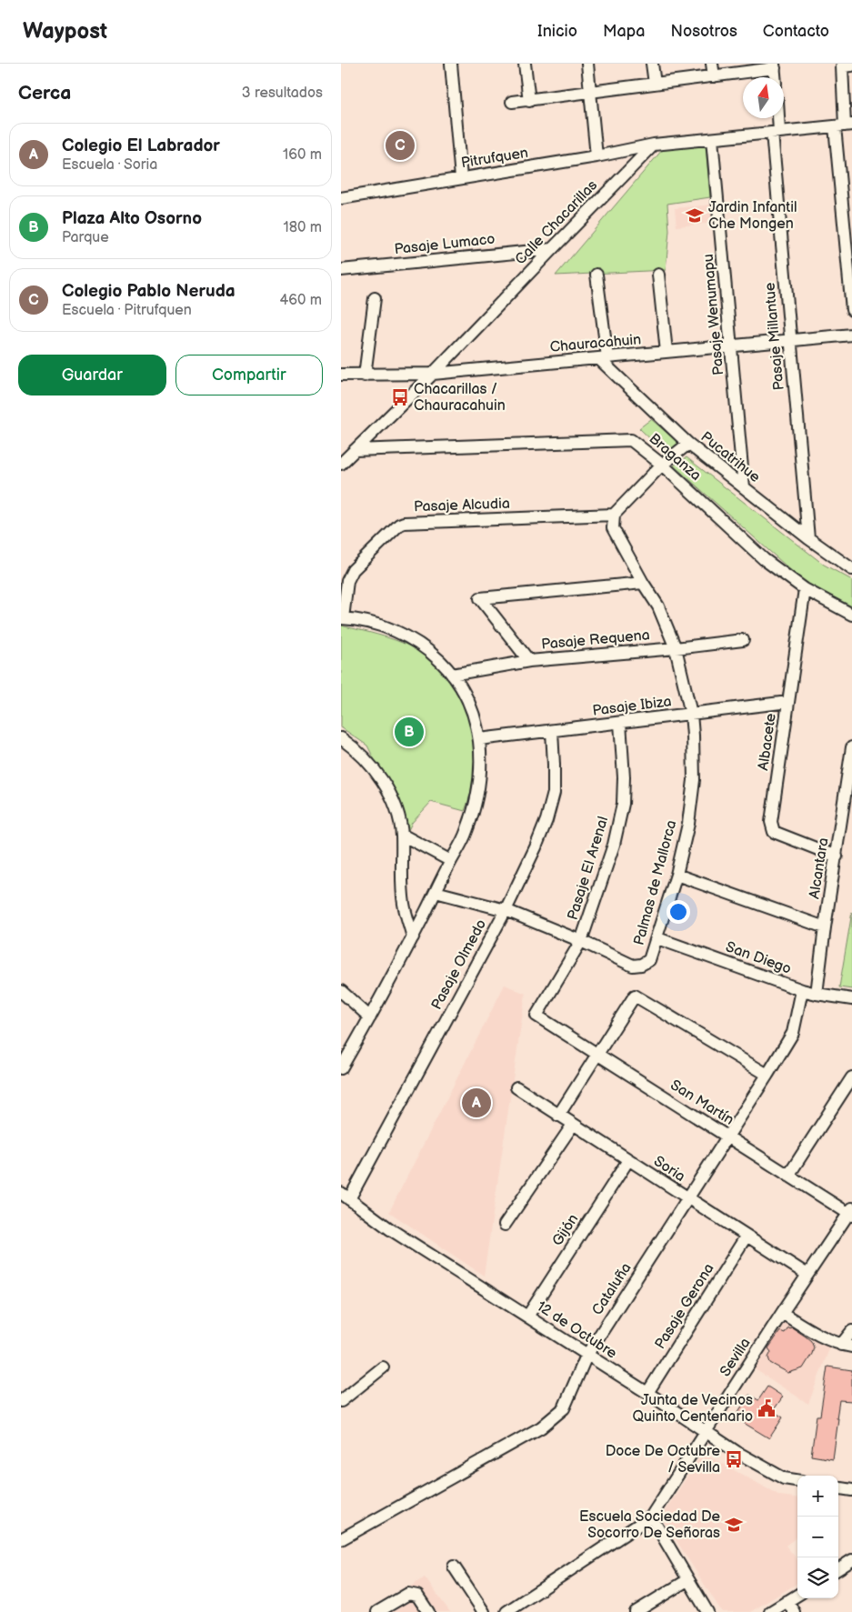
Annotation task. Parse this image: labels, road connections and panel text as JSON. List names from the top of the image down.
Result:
{
  "streets": {
    "street": [
      "Pitrufquen",
      "Calle Chacarillas",
      "Pasaje Lumaco",
      "Pasaje Wenumapu",
      "Pasaje Millantue",
      "Chauracahuin",
      "Braganza",
      "Pucatrihue",
      "Pasaje Alcudia",
      "Pasaje Requena",
      "Pasaje Ibiza",
      "Albacete",
      "Pasaje El Arenal",
      "Alcantara",
      "Palmas de Mallorca",
      "San Diego",
      "Pasaje Olmedo",
      "San Martín",
      "Soria",
      "Gijón",
      "Cataluña",
      "Pasaje Gerona",
      "12 de Octubre",
      "Sevilla"
    ]
  },
  "crossings": [
    ["Pitrufquen", "Calle Chacarillas"],
    ["Calle Chacarillas", "Pasaje Lumaco"],
    ["Calle Chacarillas", "Chauracahuin"],
    ["Calle Chacarillas", "Braganza"],
    ["Pasaje Wenumapu", "Chauracahuin"],
    ["Pasaje Wenumapu", "Pucatrihue"],
    ["Pasaje Millantue", "Chauracahuin"],
    ["Pasaje Millantue", "Pucatrihue"],
    ["Chauracahuin", "Pucatrihue"],
    ["Braganza", "Albacete"],
    ["Pasaje Alcudia", "Palmas de Mallorca"],
    ["Pasaje Requena", "Palmas de Mallorca"],
    ["Pasaje Ibiza", "Albacete"],
    ["Pasaje Ibiza", "Pasaje El Arenal"],
    ["Pasaje Ibiza", "Palmas de Mallorca"],
    ["Pasaje Ibiza", "Pasaje Olmedo"],
    ["Albacete", "Alcantara"],
    ["Pasaje El Arenal", "Palmas de Mallorca"],
    ["Pasaje El Arenal", "San Martín"],
    ["Alcantara", "San Diego"],
    ["Palmas de Mallorca", "San Diego"],
    ["Palmas de Mallorca", "Pasaje Olmedo"],
    ["San Diego", "Cataluña"],
    ["Pasaje Olmedo", "12 de Octubre"],
    ["San Martín", "Cataluña"],
    ["San Martín", "Sevilla"],
    ["Soria", "Gijón"],
    ["Soria", "Cataluña"],
    ["Soria", "Pasaje Gerona"],
    ["Soria", "Sevilla"],
    ["Gijón", "12 de Octubre"],
    ["Cataluña", "12 de Octubre"],
    ["Pasaje Gerona", "12 de Octubre"],
    ["12 de Octubre", "Sevilla"]
  ],
  "places": {
    "school or university": ["Jardin Infantil Che Mongen", "Escuela Sociedad De Socorro De Señoras"],
    "bus stop": ["Chacarillas / Chauracahuin", "Doce De Octubre / Sevilla"],
    "public building": ["Junta de Vecinos Quinto Centenario"]
  },
  "north": "top",
  "page": {
    "header": "Waypost",
    "nav": [
      "Inicio",
      "Mapa",
      "Nosotros",
      "Contacto"
    ],
    "heading": ["Cerca", "3 resultados"],
    "list": [
      {
        "mark": "A",
        "name": "Colegio El Labrador",
        "note": "Escuela · Soria",
        "value": "160 m"
      },
      {
        "mark": "B",
        "name": "Plaza Alto Osorno",
        "note": "Parque",
        "value": "180 m"
      },
      {
        "mark": "C",
        "name": "Colegio Pablo Neruda",
        "note": "Escuela · Pitrufquen",
        "value": "460 m"
      }
    ],
    "pins": ["C", "B", "A"],
    "buttons": ["Guardar", "Compartir"],
    "map_buttons": ["+", "−"]
  }
}
